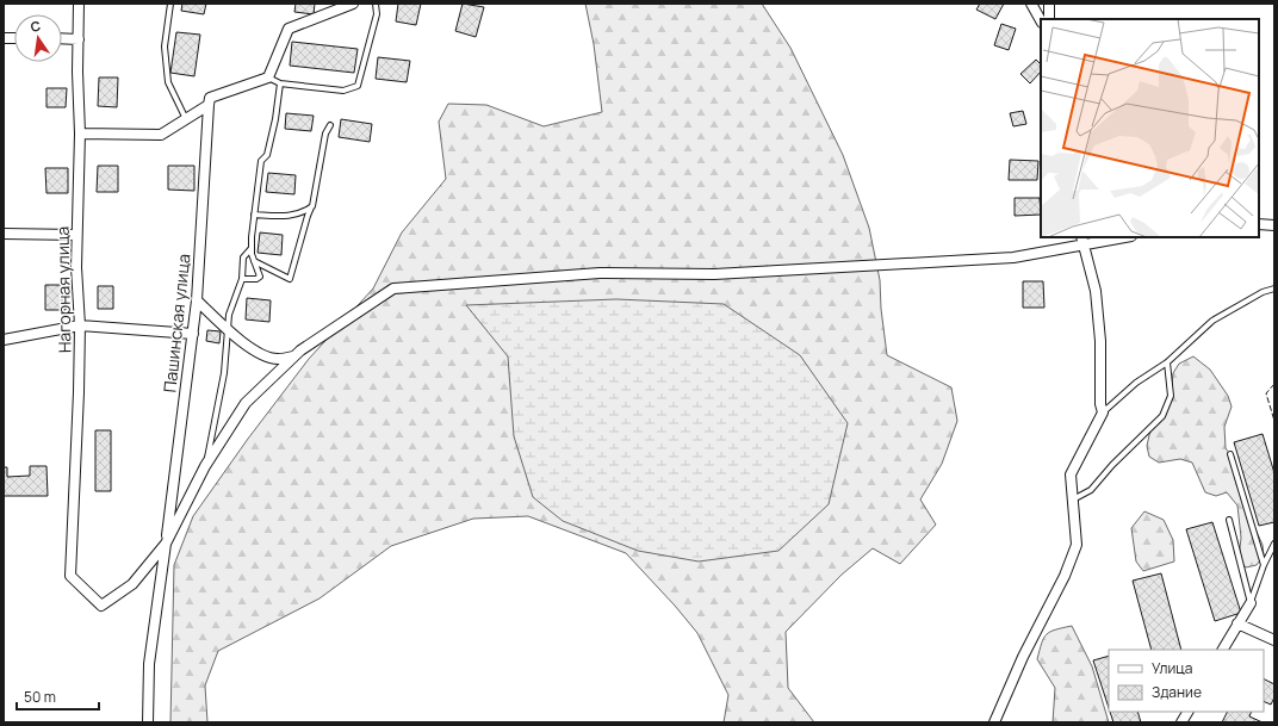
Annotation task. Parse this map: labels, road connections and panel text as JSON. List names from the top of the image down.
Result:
{
  "streets": {
    "street": ["Нагорная улица", "Пашинская улица"]
  },
  "crossings": [
    ["Нагорная улица", "Пашинская улица"]
  ],
  "legend": ["Улица", "Здание"],
  "scale_bar": "50 m",
  "north": "top"
}
